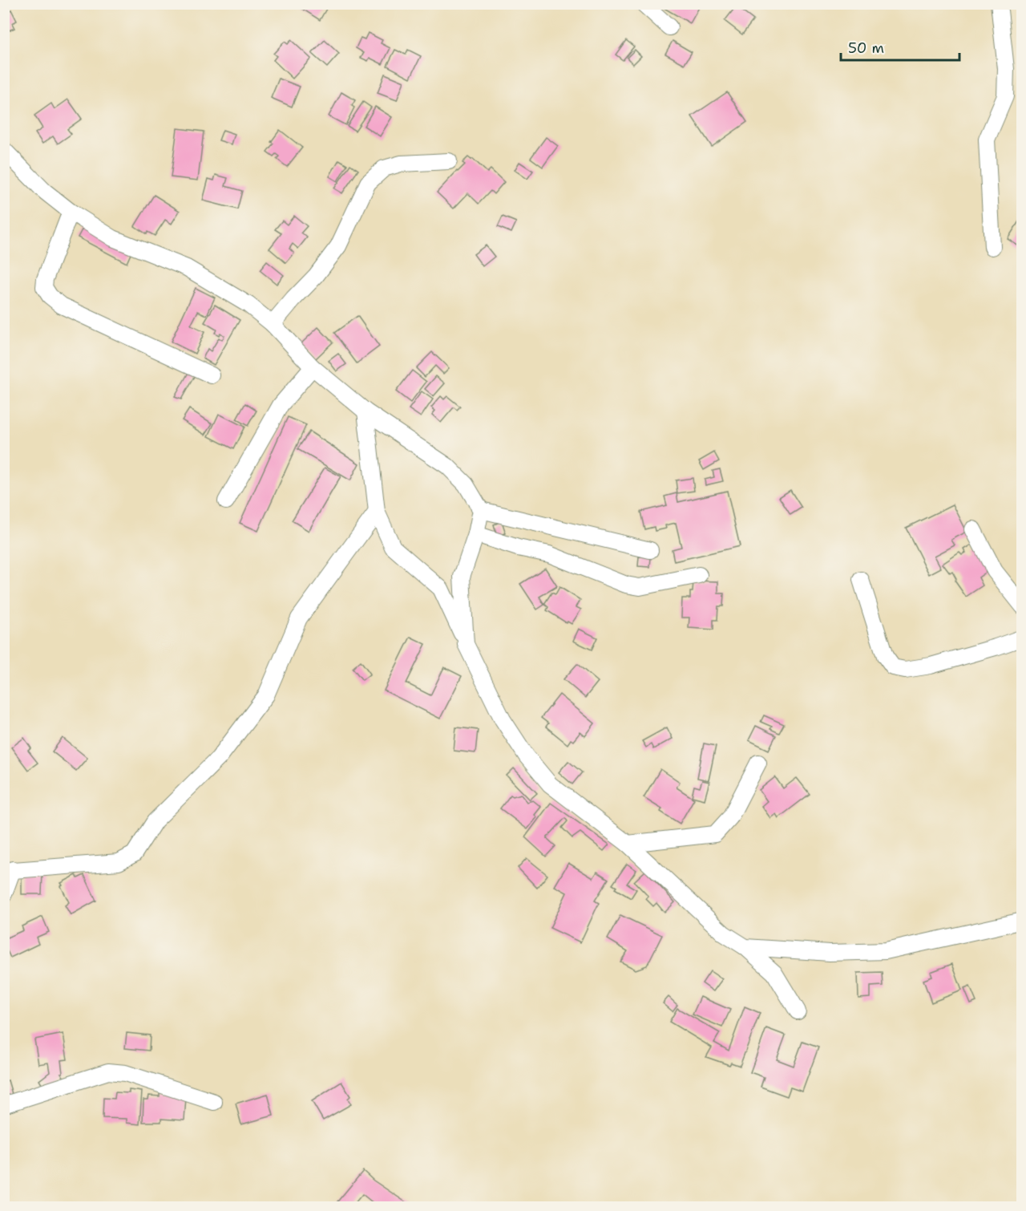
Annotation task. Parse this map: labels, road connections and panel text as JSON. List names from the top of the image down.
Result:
{
  "scale_bar": "50 m"
}
